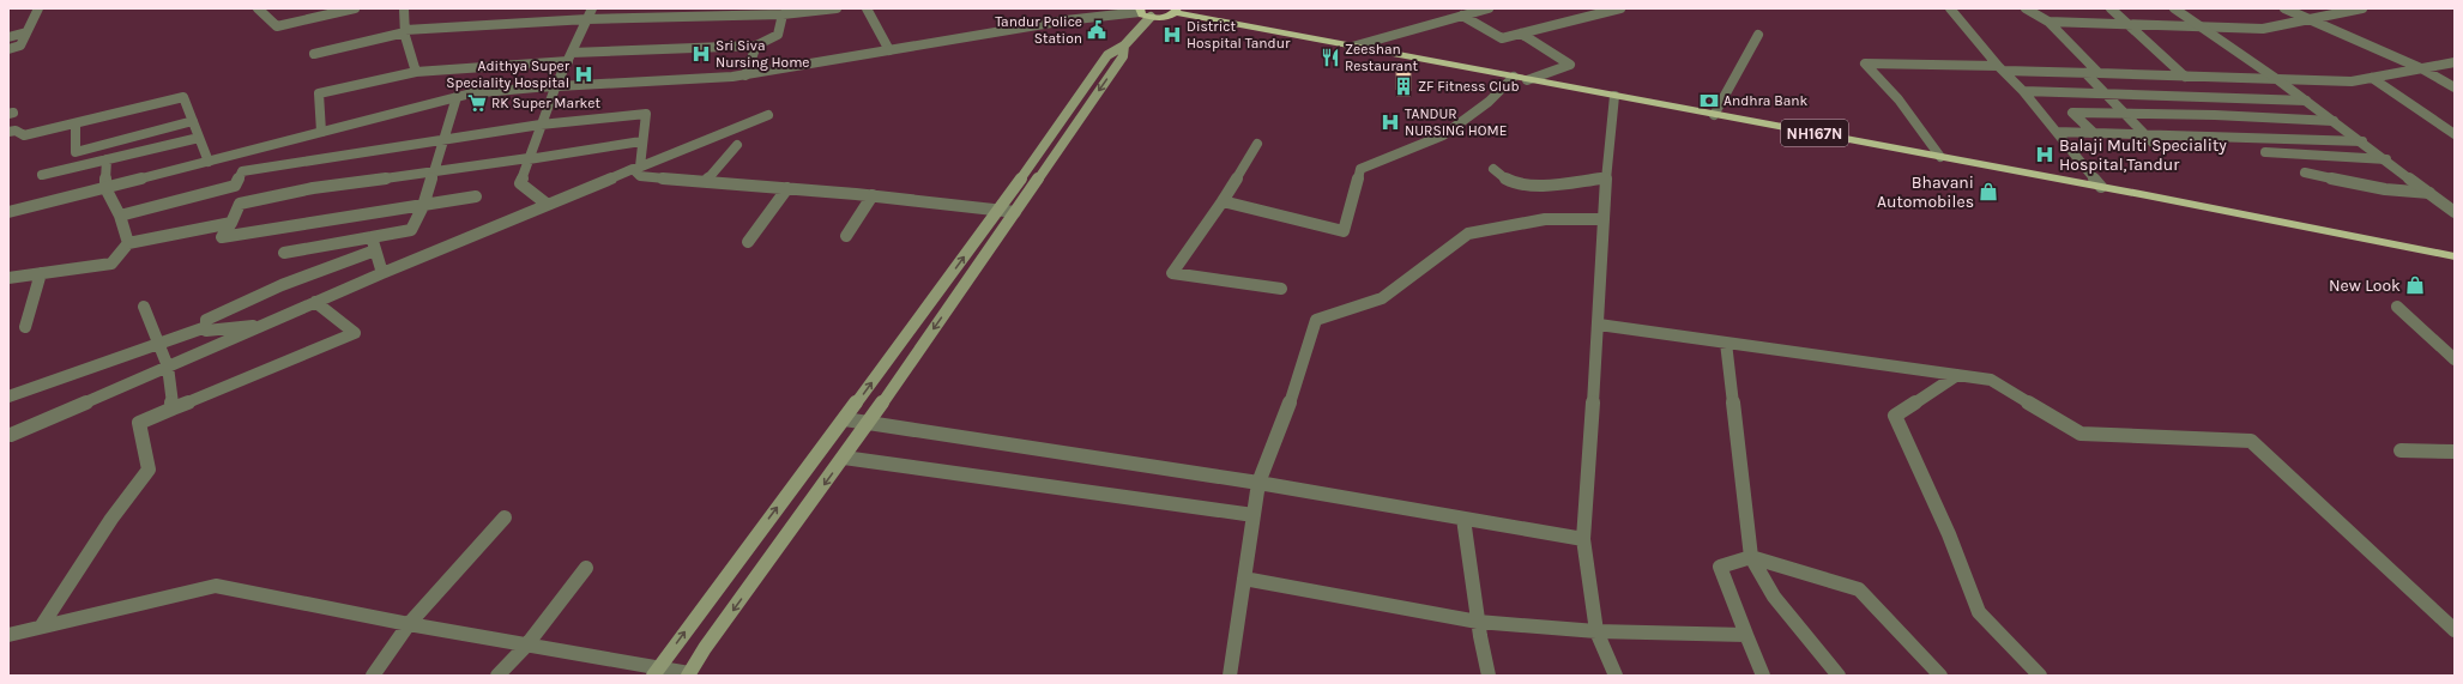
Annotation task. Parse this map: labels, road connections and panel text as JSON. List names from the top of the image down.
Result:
{
  "streets": {
    "highway": ["NH167N"]
  },
  "places": {
    "public building": ["Tandur Police Station"],
    "hospital": [
      "District Hospital Tandur",
      "Sri Siva Nursing Home",
      "Adithya Super Speciality Hospital",
      "TANDUR NURSING HOME",
      "Balaji Multi Speciality Hospital,Tandur"
    ],
    "restaurant": ["Zeeshan Restaurant"],
    "building": ["ZF Fitness Club"],
    "bank": ["Andhra Bank"],
    "supermarket": ["RK Super Market"],
    "shop": ["Bhavani Automobiles", "New Look"]
  }
}
